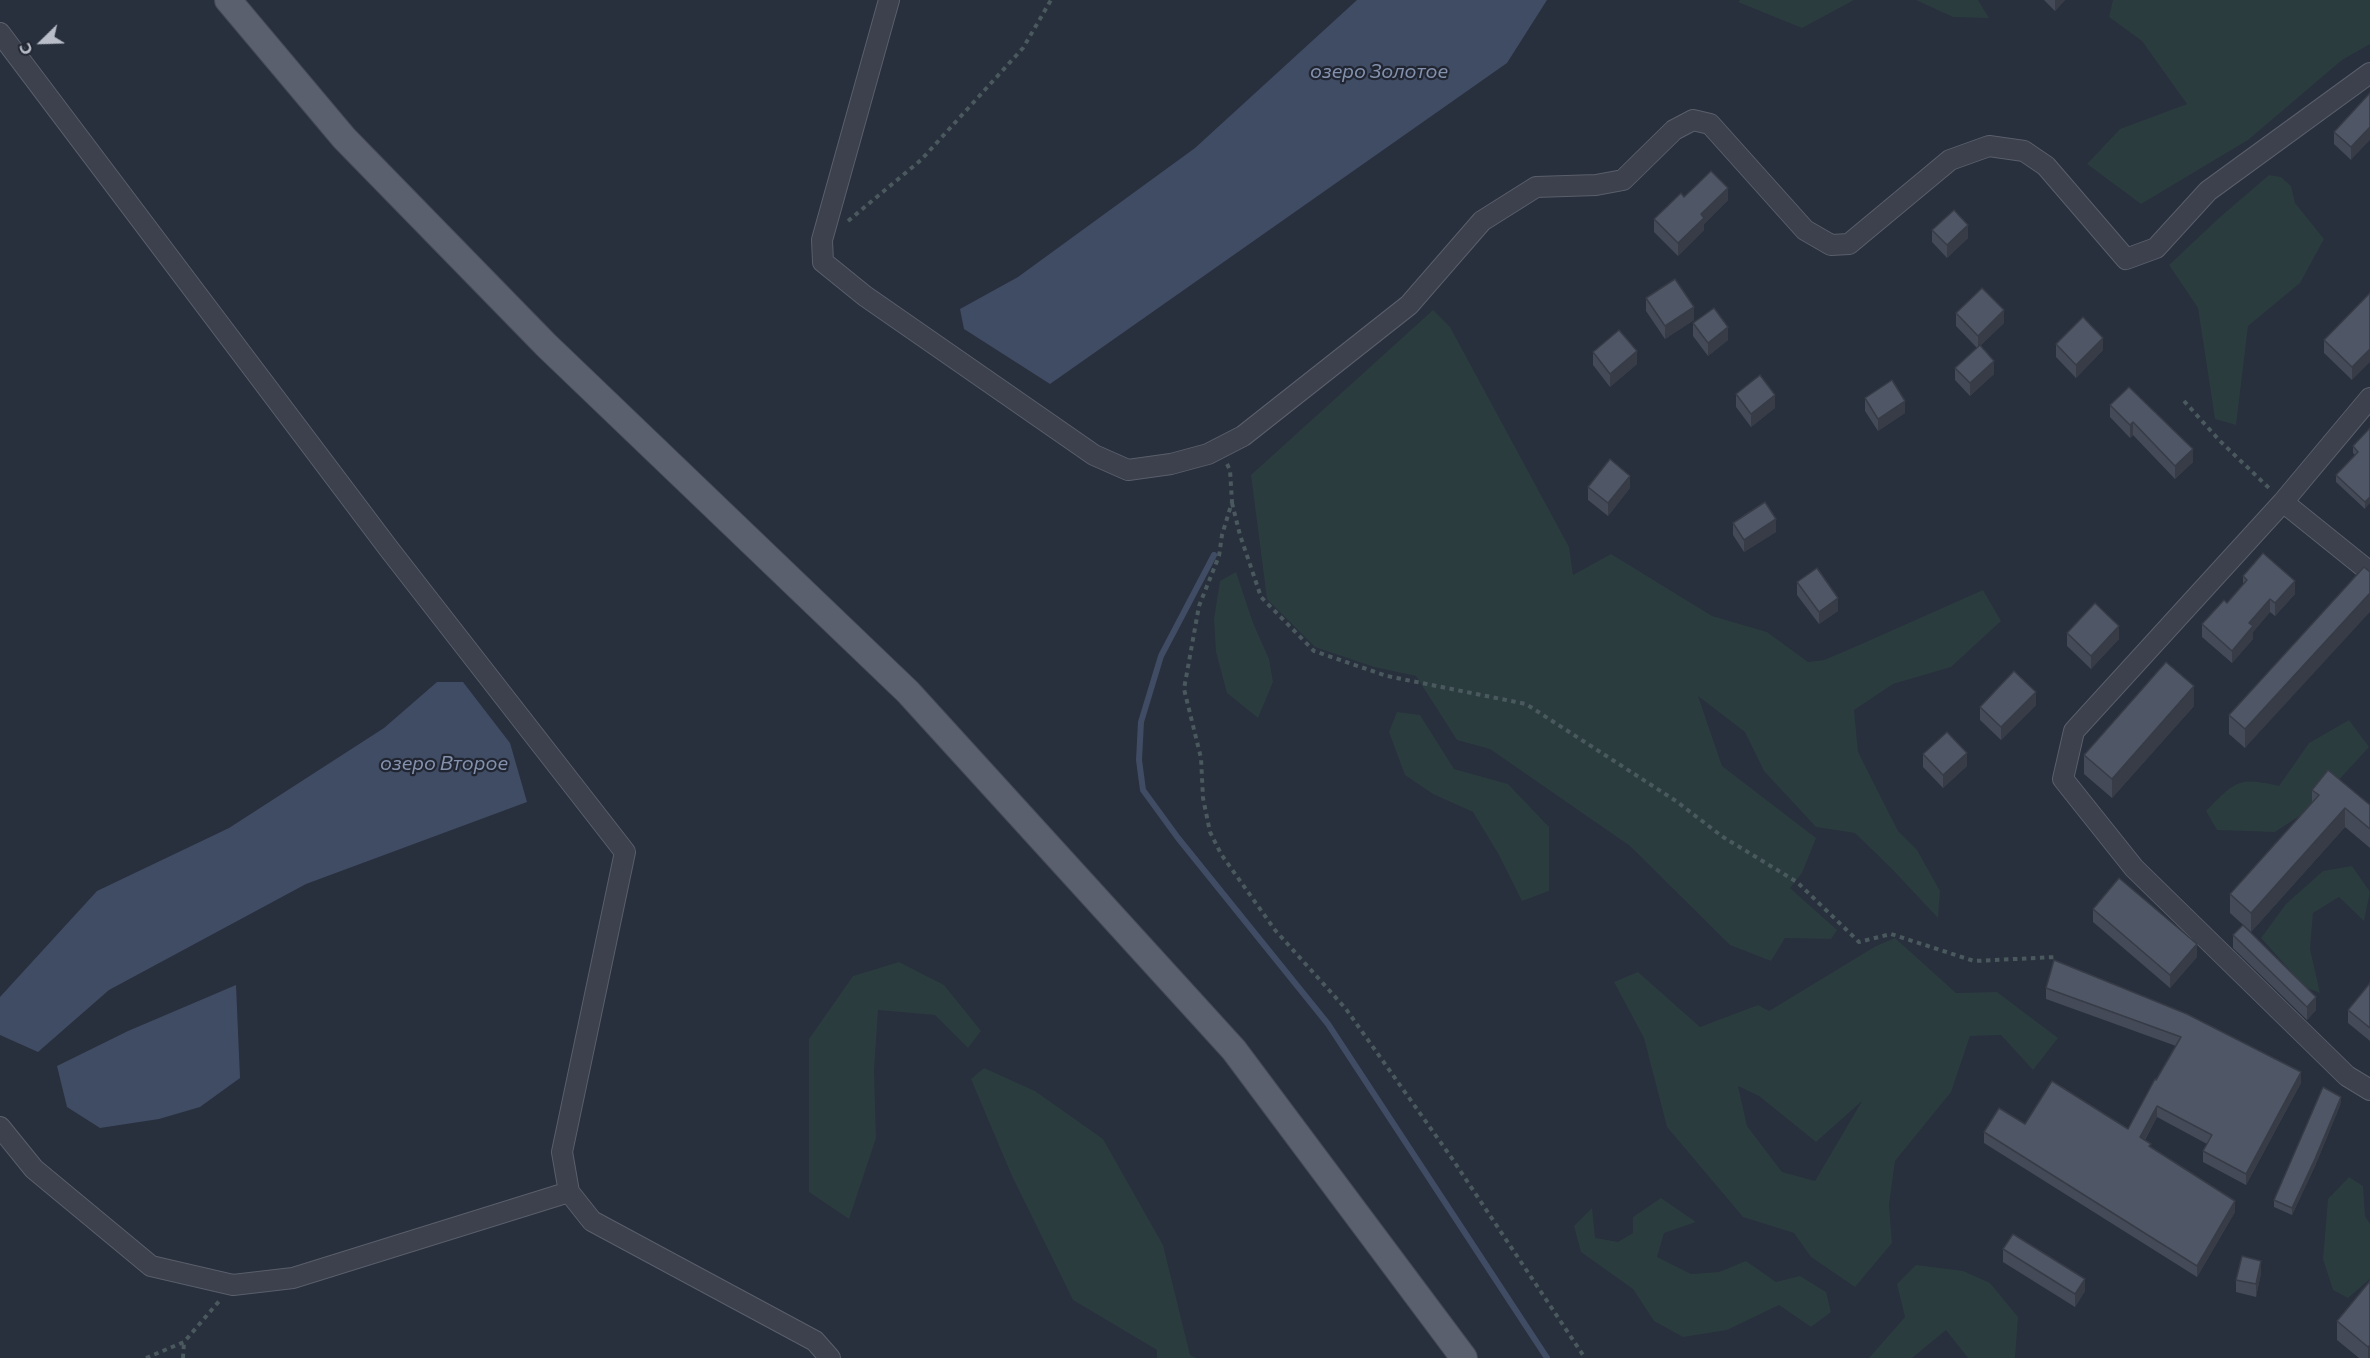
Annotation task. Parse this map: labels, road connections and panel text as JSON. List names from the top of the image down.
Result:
{
  "water": ["озеро Золотое", "озеро Второе"],
  "north": "bottom left"
}
